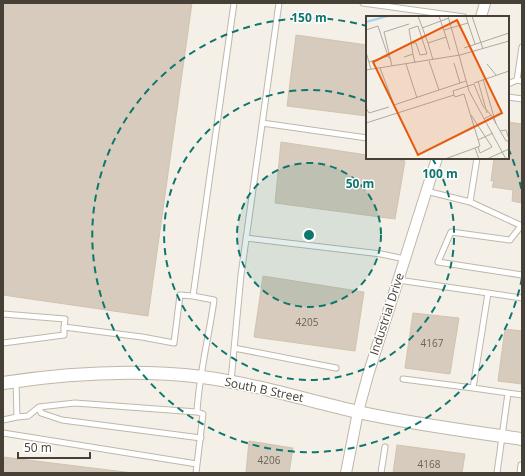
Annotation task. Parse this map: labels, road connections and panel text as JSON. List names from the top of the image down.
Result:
{
  "streets": {
    "street": ["Industrial Drive", "South B Street"]
  },
  "crossings": [
    ["Industrial Drive", "South B Street"]
  ],
  "house_numbers": [
    "4205",
    "4167",
    "4206",
    "4168"
  ],
  "scale_bar": "50 m",
  "rings": ["150 m", "100 m", "50 m"]
}
